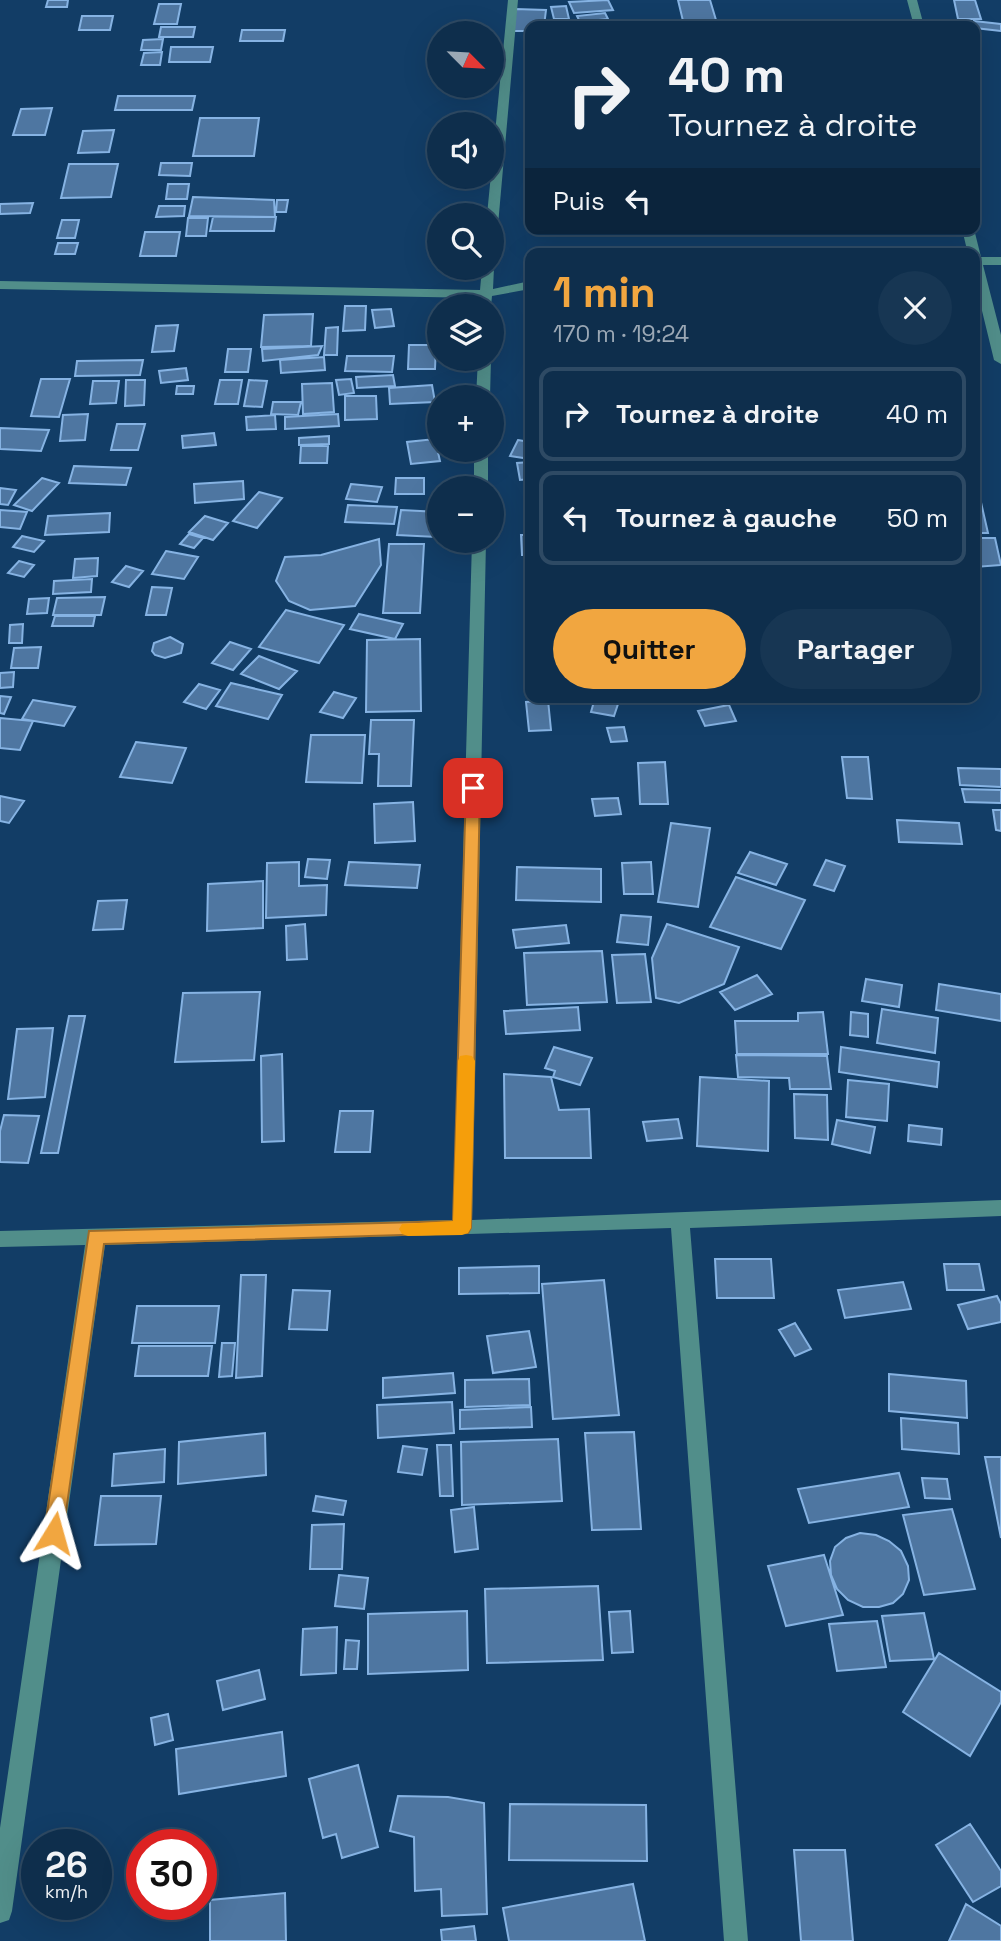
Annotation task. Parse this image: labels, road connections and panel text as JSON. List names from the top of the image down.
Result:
{
  "north": "bottom right",
  "page": {
    "map_buttons": ["+", "−"],
    "turn": ["40 m", "Tournez à droite"],
    "then": "Puis",
    "heading": ["1 min", "170 m · 19:24"],
    "list": [
      {
        "name": "Tournez à droite",
        "value": "40 m"
      },
      {
        "name": "Tournez à gauche",
        "value": "50 m"
      }
    ],
    "buttons": ["Quitter", "Partager"],
    "speed": "26 km/h",
    "limit": "30"
  }
}
